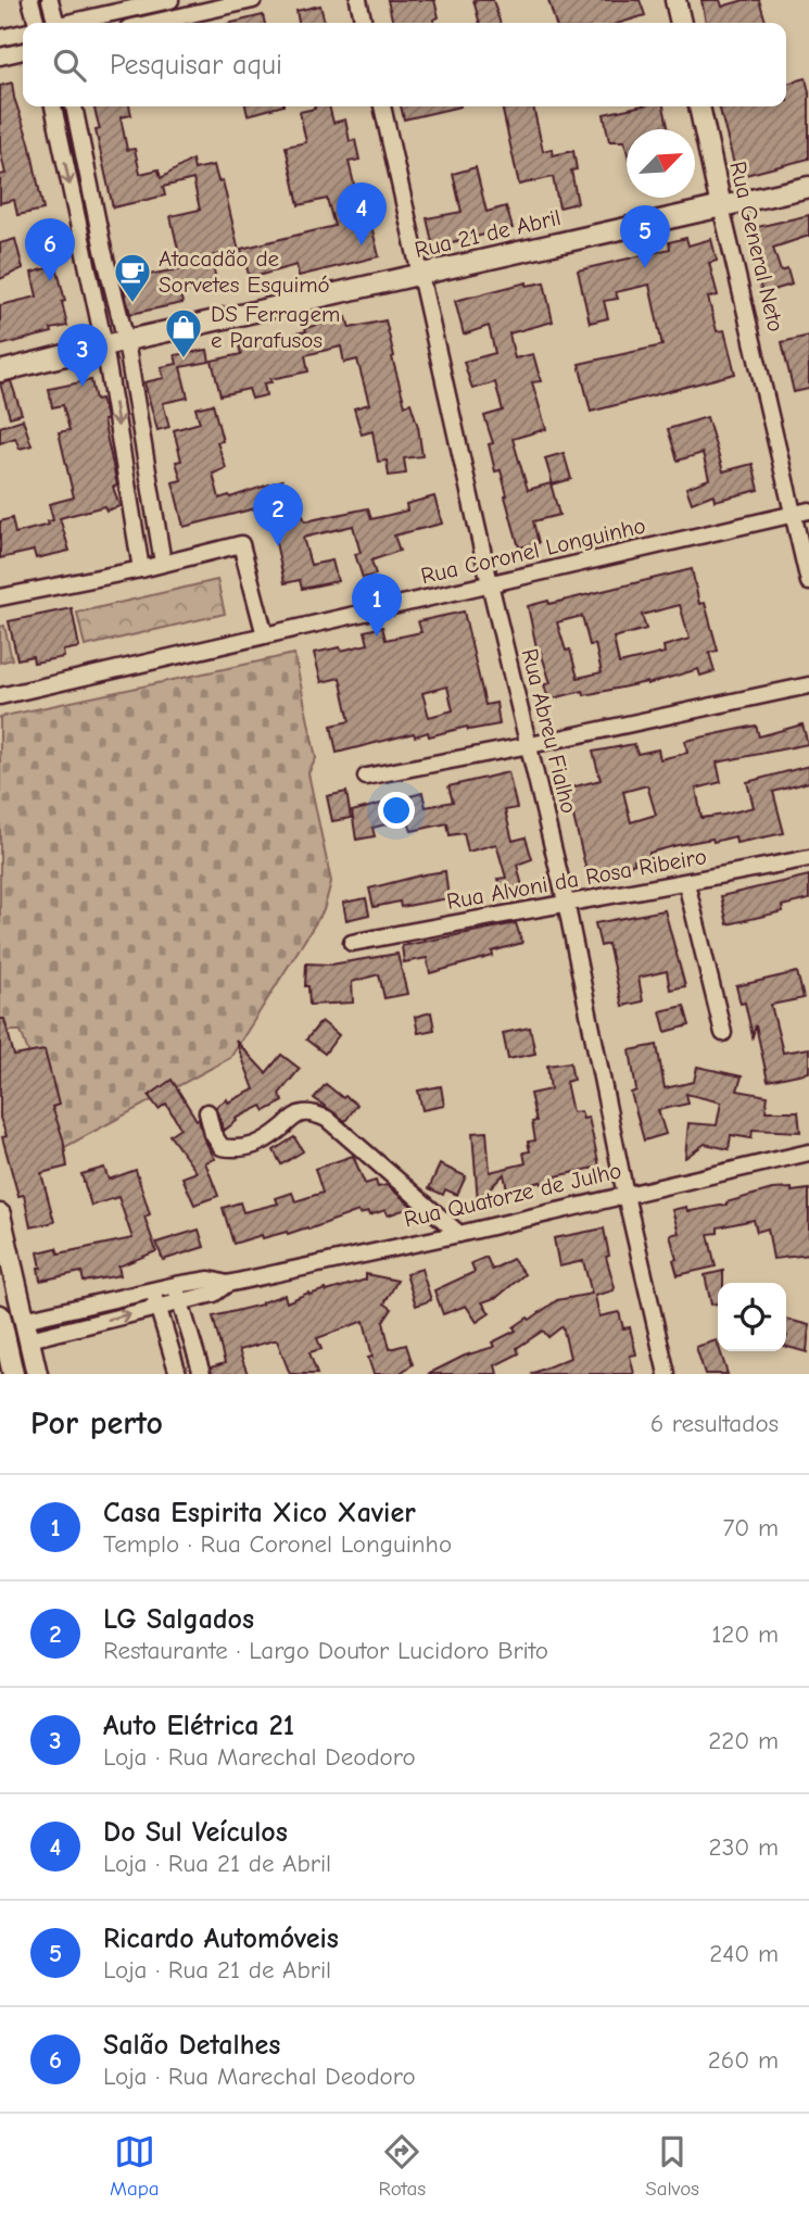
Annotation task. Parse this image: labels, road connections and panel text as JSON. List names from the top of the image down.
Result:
{
  "streets": {
    "street": [
      "Rua 21 de Abril",
      "Rua General Neto",
      "Rua Coronel Longuinho",
      "Rua Abreu Fialho",
      "Rua Alvoni da Rosa Ribeiro",
      "Rua Quatorze de Julho"
    ]
  },
  "crossings": [
    ["Rua 21 de Abril", "Rua General Neto"],
    ["Rua 21 de Abril", "Rua Abreu Fialho"],
    ["Rua General Neto", "Rua Coronel Longuinho"],
    ["Rua Coronel Longuinho", "Rua Abreu Fialho"],
    ["Rua Abreu Fialho", "Rua Alvoni da Rosa Ribeiro"],
    ["Rua Abreu Fialho", "Rua Quatorze de Julho"]
  ],
  "places": {
    "cafe": ["Atacadão de Sorvetes Esquimó"],
    "shop": ["DS Ferragem e Parafusos"]
  },
  "north": "top right",
  "page": {
    "search": "Pesquisar aqui",
    "pins": [
      "4",
      "5",
      "6",
      "3",
      "2",
      "1"
    ],
    "heading": ["Por perto", "6 resultados"],
    "list": [
      {
        "mark": "1",
        "name": "Casa Espirita Xico Xavier",
        "note": "Templo · Rua Coronel Longuinho",
        "value": "70 m"
      },
      {
        "mark": "2",
        "name": "LG Salgados",
        "note": "Restaurante · Largo Doutor Lucidoro Brito",
        "value": "120 m"
      },
      {
        "mark": "3",
        "name": "Auto Elétrica 21",
        "note": "Loja · Rua Marechal Deodoro",
        "value": "220 m"
      },
      {
        "mark": "4",
        "name": "Do Sul Veículos",
        "note": "Loja · Rua 21 de Abril",
        "value": "230 m"
      },
      {
        "mark": "5",
        "name": "Ricardo Automóveis",
        "note": "Loja · Rua 21 de Abril",
        "value": "240 m"
      },
      {
        "mark": "6",
        "name": "Salão Detalhes",
        "note": "Loja · Rua Marechal Deodoro",
        "value": "260 m"
      }
    ],
    "nav": ["Mapa", "Rotas", "Salvos"]
  }
}
